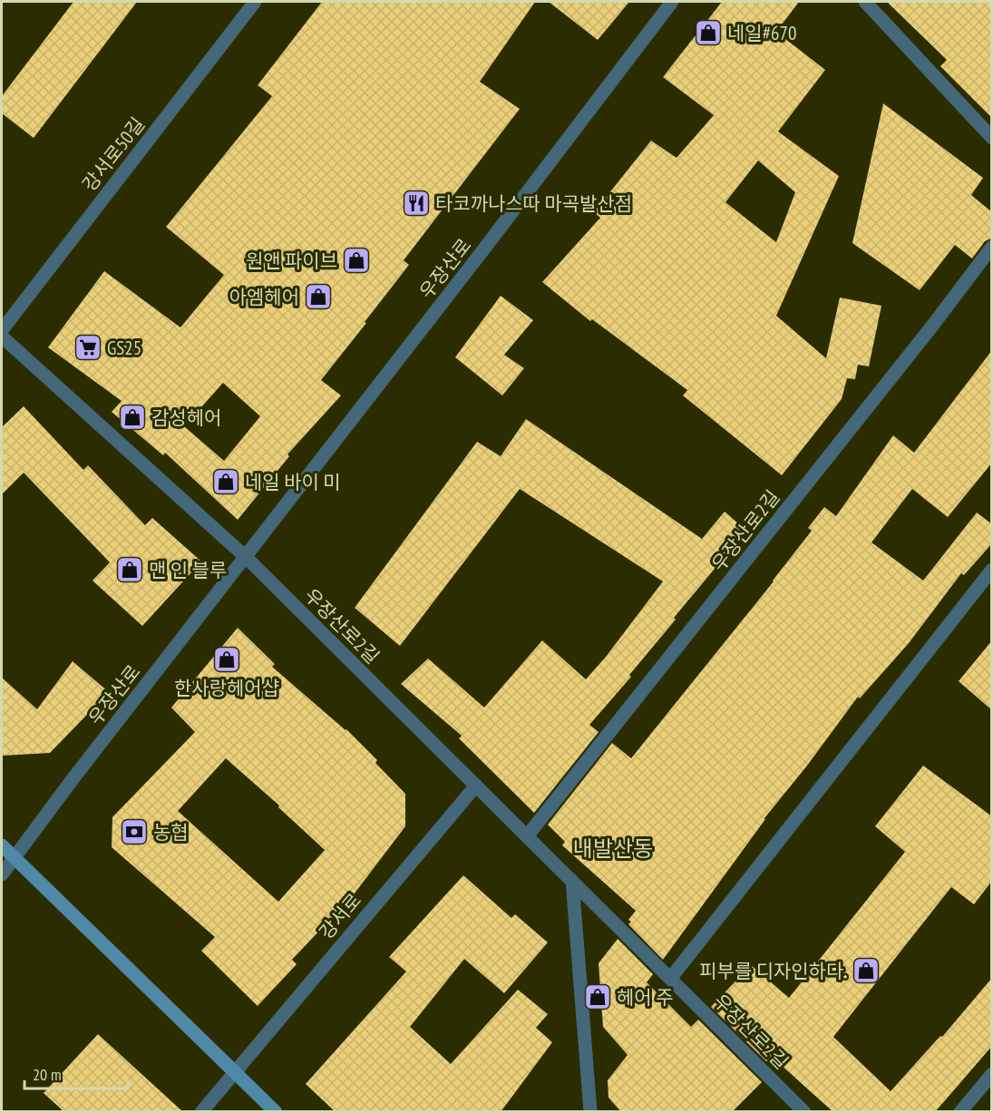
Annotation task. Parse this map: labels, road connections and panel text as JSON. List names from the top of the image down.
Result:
{
  "streets": {
    "street": [
      "강서로50길",
      "우장산로",
      "우장산로2길",
      "강서로"
    ]
  },
  "crossings": [
    ["우장산로", "우장산로2길"],
    ["우장산로2길", "강서로"]
  ],
  "districts": ["내발산동"],
  "places": {
    "shop": [
      "네일#670",
      "원앤 파이브",
      "아엠헤어",
      "감성헤어",
      "네일 바이 미",
      "맨 인 블루",
      "한사랑헤어샵",
      "피부를 디자인하다.",
      "헤어 주"
    ],
    "restaurant": ["타코까나스따 마곡발산점"],
    "supermarket": ["GS25"],
    "bank": ["농협"]
  },
  "scale_bar": "20 m"
}
